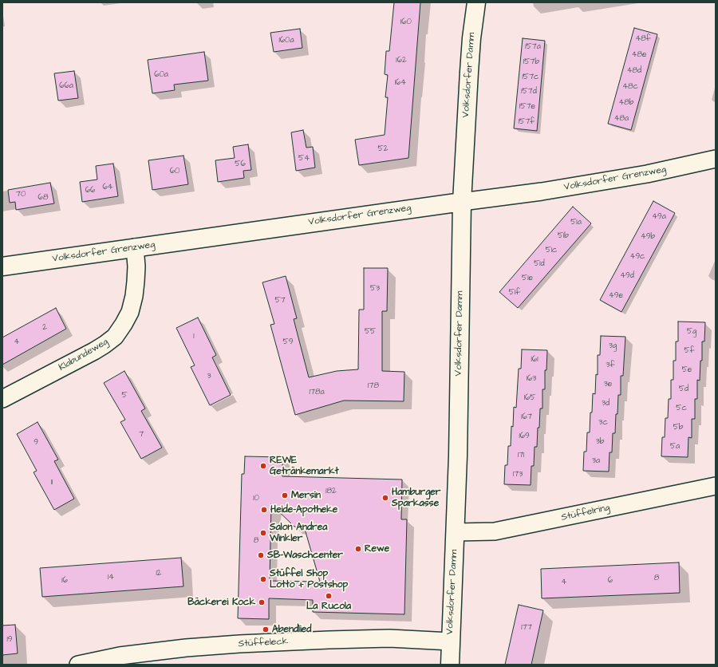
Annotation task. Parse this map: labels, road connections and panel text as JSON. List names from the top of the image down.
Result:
{
  "streets": {
    "main road": ["Volksdorfer Damm", "Volksdorfer Grenzweg"],
    "street": ["Klabundeweg", "Stüffelring", "Stüffeleck"]
  },
  "crossings": [
    ["Volksdorfer Damm", "Volksdorfer Grenzweg"],
    ["Volksdorfer Damm", "Stüffelring"],
    ["Volksdorfer Damm", "Stüffeleck"],
    ["Volksdorfer Grenzweg", "Klabundeweg"]
  ],
  "places": [
    "REWE Getränkemarkt",
    "Mersin",
    "Hamburger Sparkasse",
    "Heide-Apotheke",
    "Salon Andrea Winkler",
    "Rewe",
    "SB-Waschcenter",
    "Stüffel Shop Lotto + Postshop",
    "La Rucola",
    "Bäckerei Kock",
    "Abendlied"
  ],
  "house_numbers": [
    "160",
    "48f",
    "160a",
    "157a",
    "48e",
    "162",
    "157b",
    "48d",
    "60a",
    "157c",
    "164",
    "66a",
    "48c",
    "157d",
    "48b",
    "157e",
    "48a",
    "157f",
    "52",
    "54",
    "56",
    "60",
    "64",
    "66",
    "70",
    "68",
    "49a",
    "51a",
    "51b",
    "49b",
    "51c",
    "49c",
    "51d",
    "49d",
    "51e",
    "53",
    "51f",
    "49e",
    "57",
    "2",
    "55",
    "5g",
    "1",
    "4",
    "59",
    "3g",
    "5f",
    "161",
    "3f",
    "5e",
    "3",
    "163",
    "3e",
    "178",
    "5d",
    "178a",
    "5",
    "165",
    "3d",
    "5c",
    "167",
    "3c",
    "5b",
    "7",
    "169",
    "3b",
    "9",
    "5a",
    "171",
    "3a",
    "173",
    "11",
    "182",
    "10",
    "8",
    "12",
    "14",
    "8",
    "16",
    "6",
    "4",
    "177",
    "19"
  ]
}
